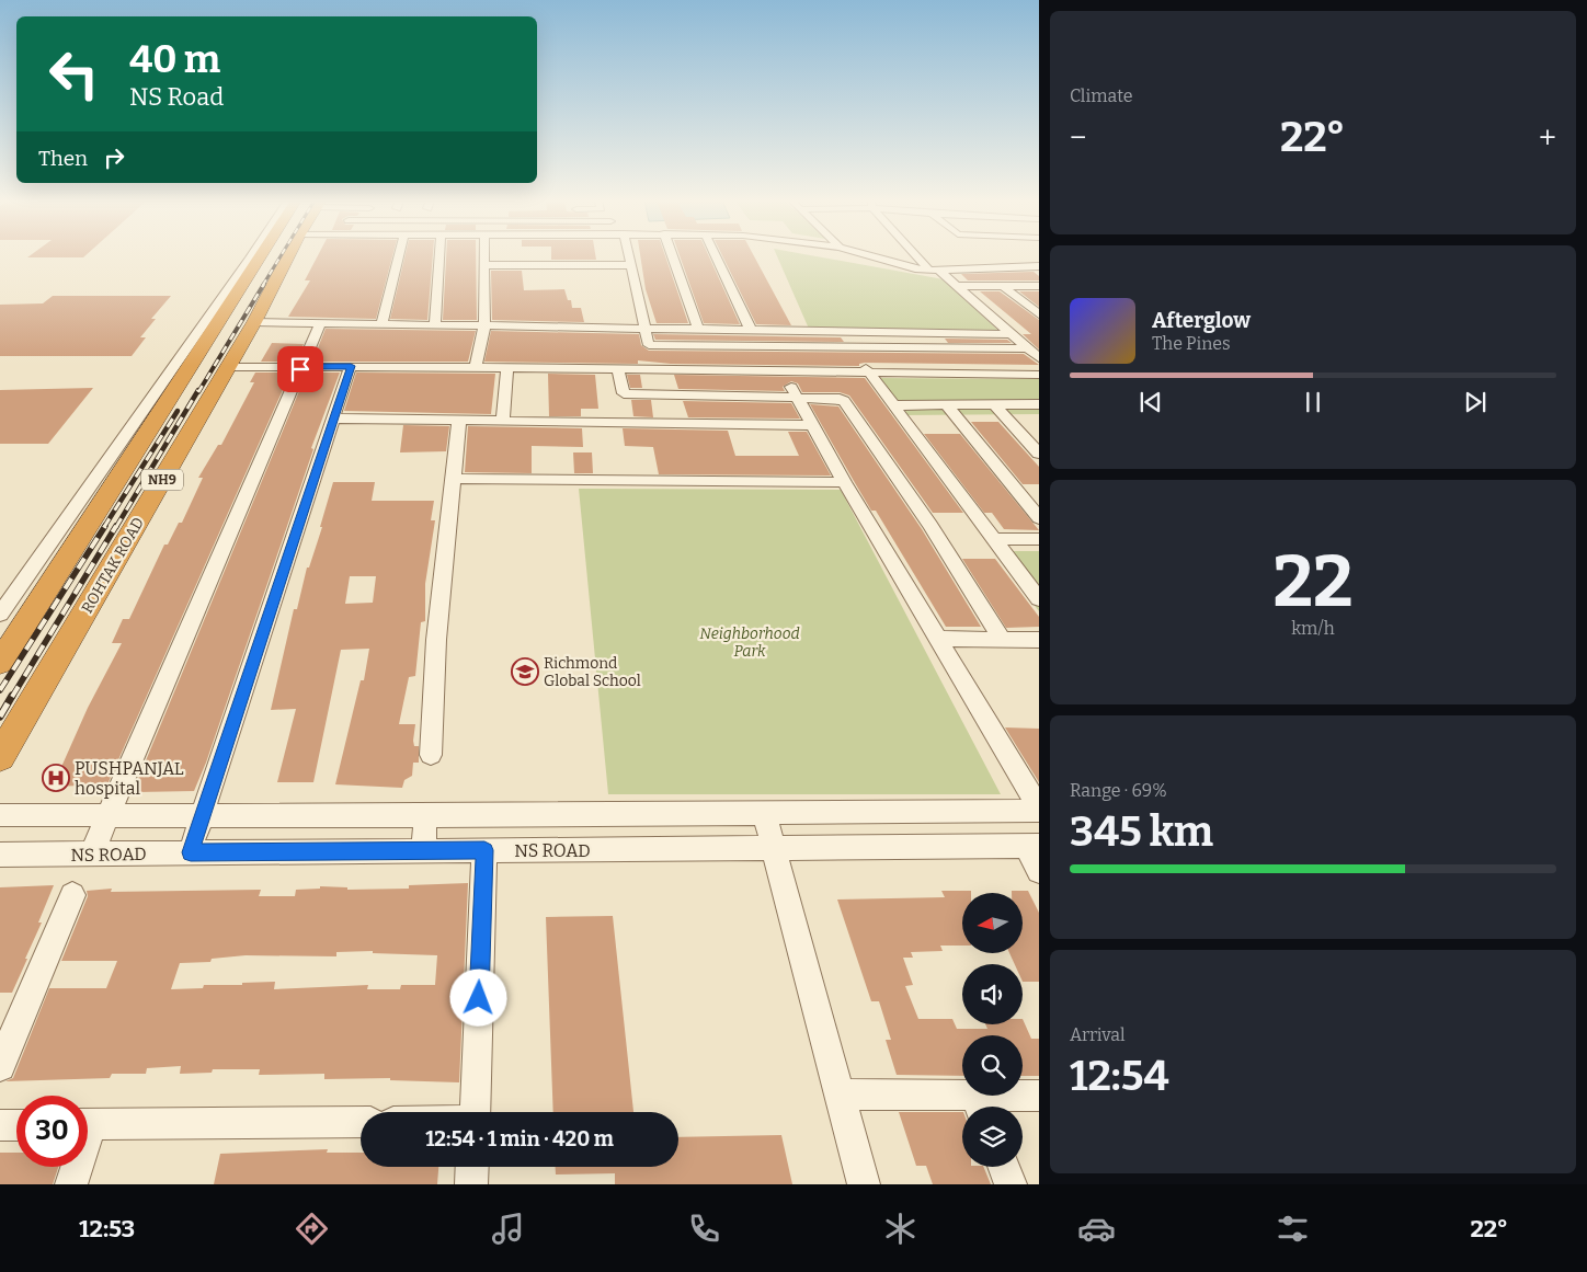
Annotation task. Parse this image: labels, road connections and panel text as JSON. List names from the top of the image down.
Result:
{
  "streets": {
    "highway": ["NH9", "ROHTAK ROAD"],
    "street": ["NS ROAD"]
  },
  "parks": ["Neighborhood Park"],
  "places": {
    "school or university": ["Richmond Global School"],
    "hospital": ["PUSHPANJAL hospital"]
  },
  "north": "left",
  "page": {
    "tile": [
      "Climate",
      ["22", "km/h"],
      ["Range · 69%", "345 km"],
      ["Arrival", "12:54"]
    ],
    "turn": ["40 m", "NS Road"],
    "heat": ["−", "22°", "+"],
    "then": "Then",
    "song": ["Afterglow", "The Pines"],
    "limit": "30",
    "trip": "12:54 · 1 min · 420 m",
    "tabs": ["12:53", "22°"]
  }
}
